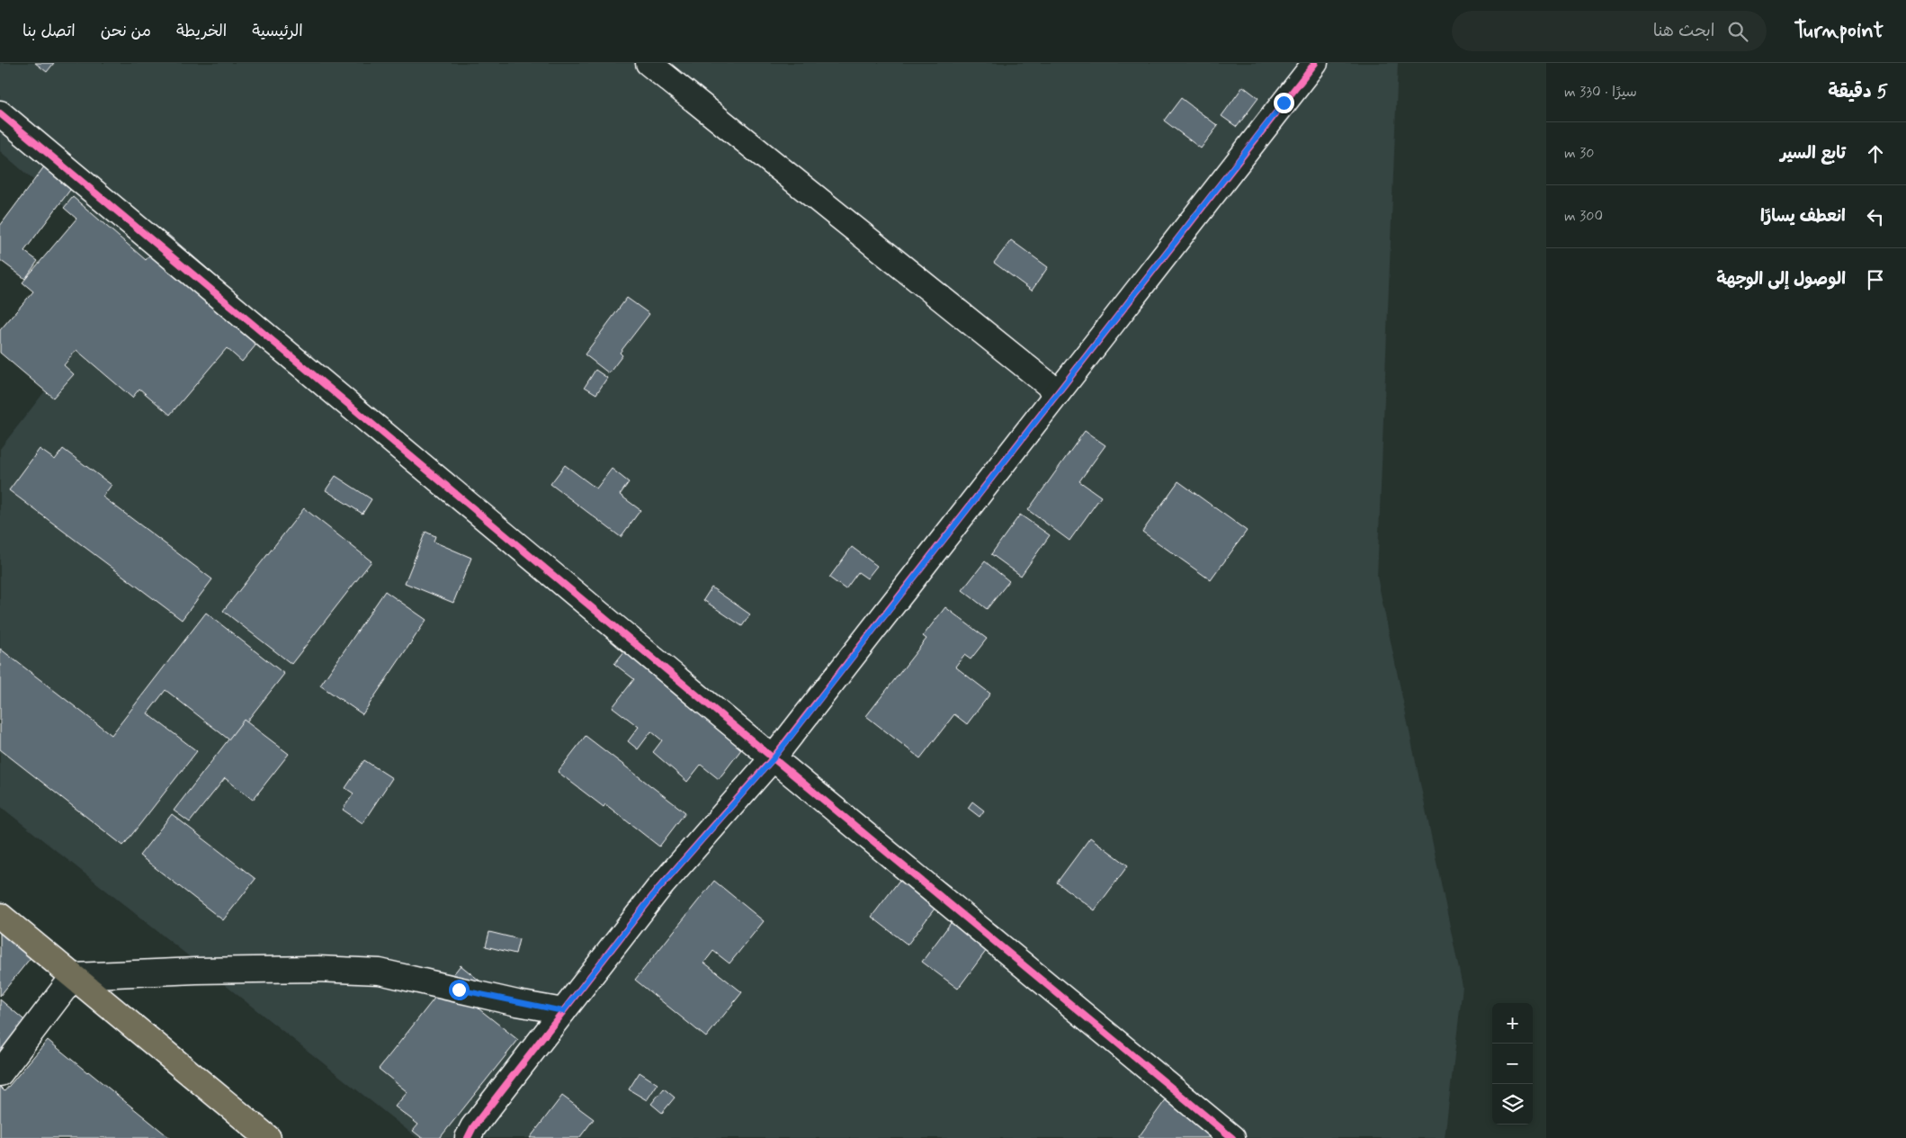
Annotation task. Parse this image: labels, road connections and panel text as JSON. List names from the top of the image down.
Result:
{
  "page": {
    "header": "Turnpoint",
    "search": "ابحث هنا",
    "nav": [
      "الرئيسية",
      "الخريطة",
      "من نحن",
      "اتصل بنا"
    ],
    "heading": ["5 دقيقة", "سيرًا · 330 m"],
    "list": [
      ["تابع السير", "30 m"],
      ["انعطف يسارًا", "300 m"],
      "الوصول إلى الوجهة"
    ],
    "map_buttons": ["+", "−"]
  }
}
